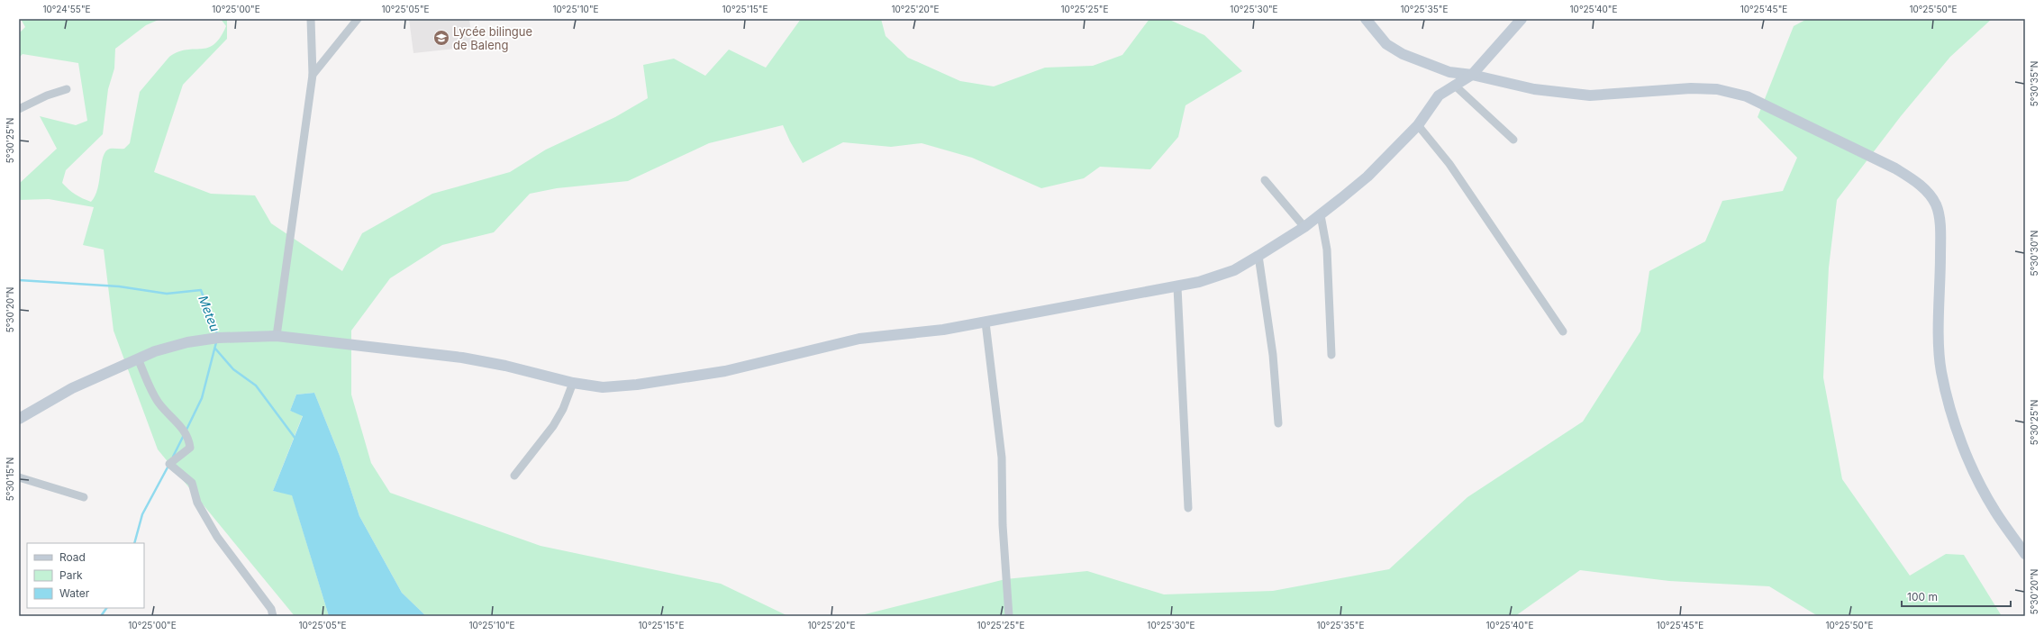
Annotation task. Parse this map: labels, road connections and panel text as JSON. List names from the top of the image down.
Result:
{
  "water": ["Meteu"],
  "places": {
    "school or university": ["Lycée bilingue de Baleng"]
  },
  "legend": ["Road", "Park", "Water"],
  "scale_bar": "100 m",
  "coordinates": [
    "10°24'55\"E",
    "10°25'00\"E",
    "10°25'05\"E",
    "10°25'10\"E",
    "10°25'15\"E",
    "10°25'20\"E",
    "10°25'25\"E",
    "10°25'30\"E",
    "10°25'35\"E",
    "10°25'40\"E",
    "10°25'45\"E",
    "10°25'50\"E",
    "5°30'35\"N",
    "5°30'25\"N",
    "5°30'30\"N",
    "5°30'20\"N",
    "5°30'15\"N"
  ]
}
